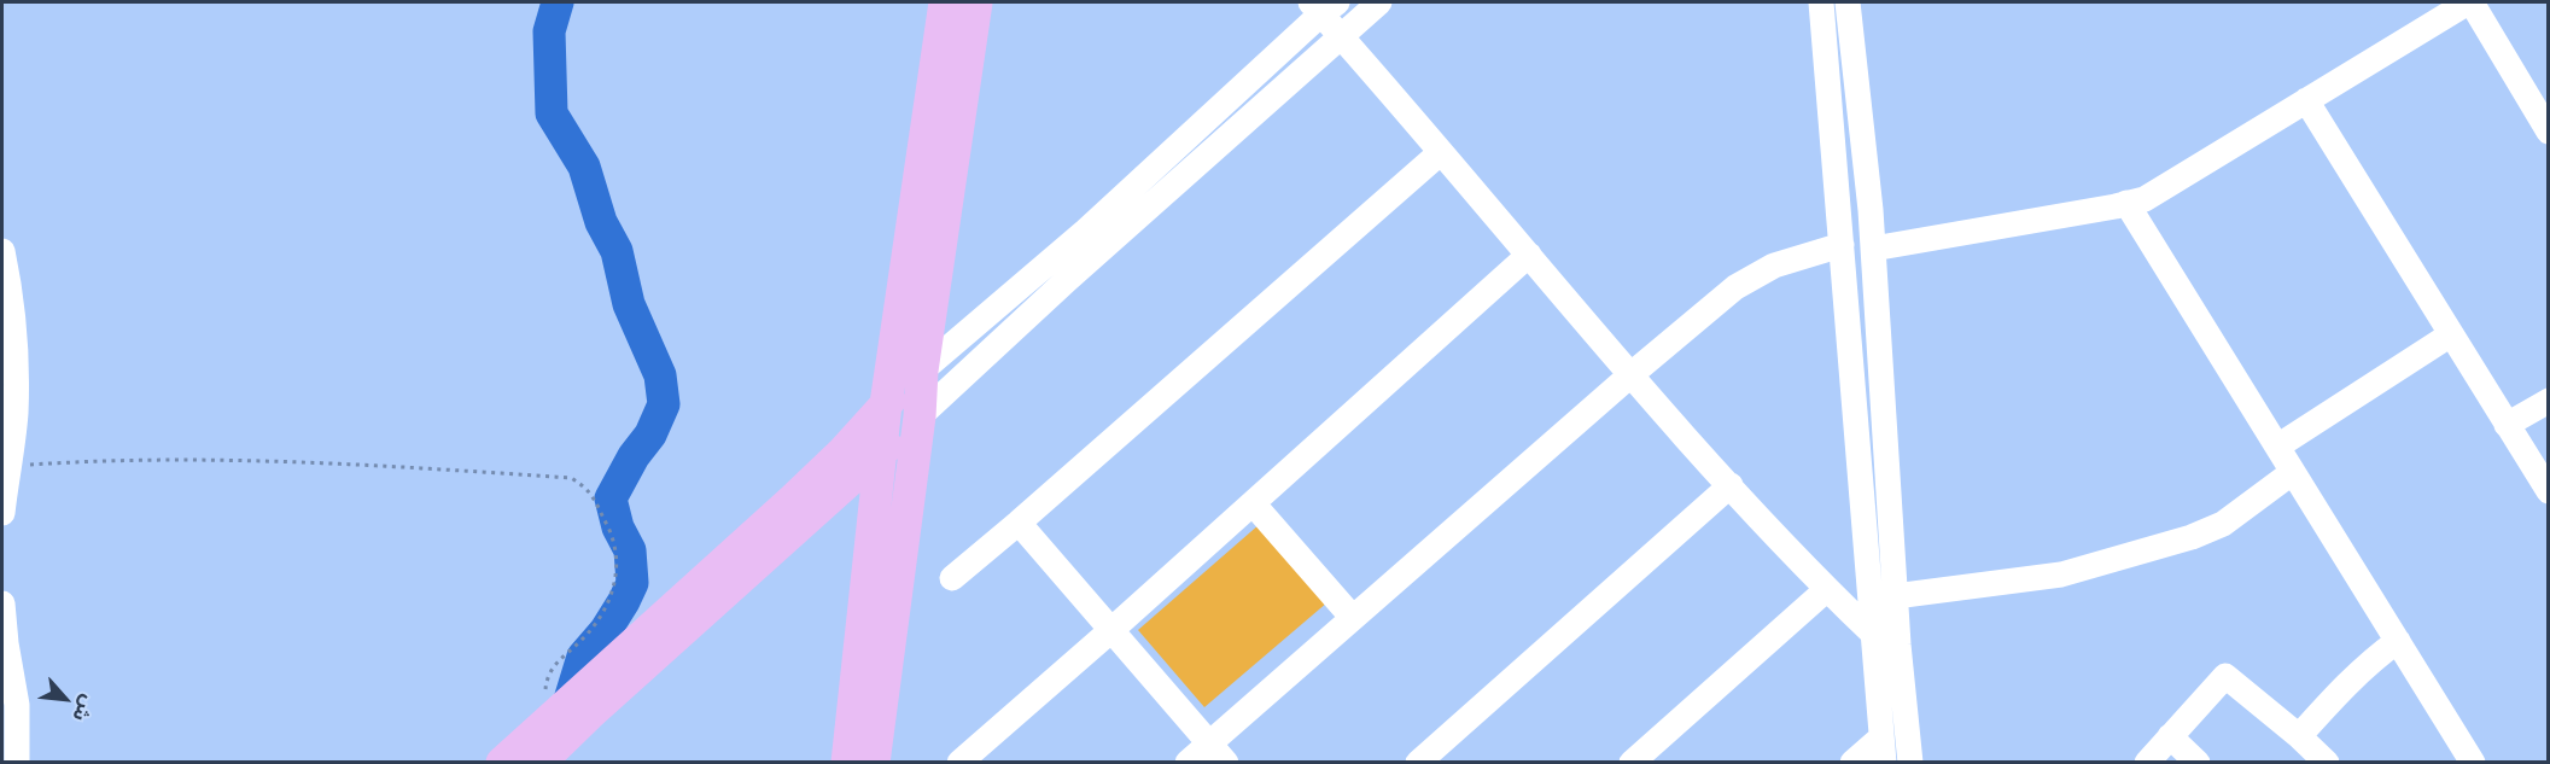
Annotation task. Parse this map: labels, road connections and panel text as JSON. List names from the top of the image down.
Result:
{
  "north": "bottom right"
}
